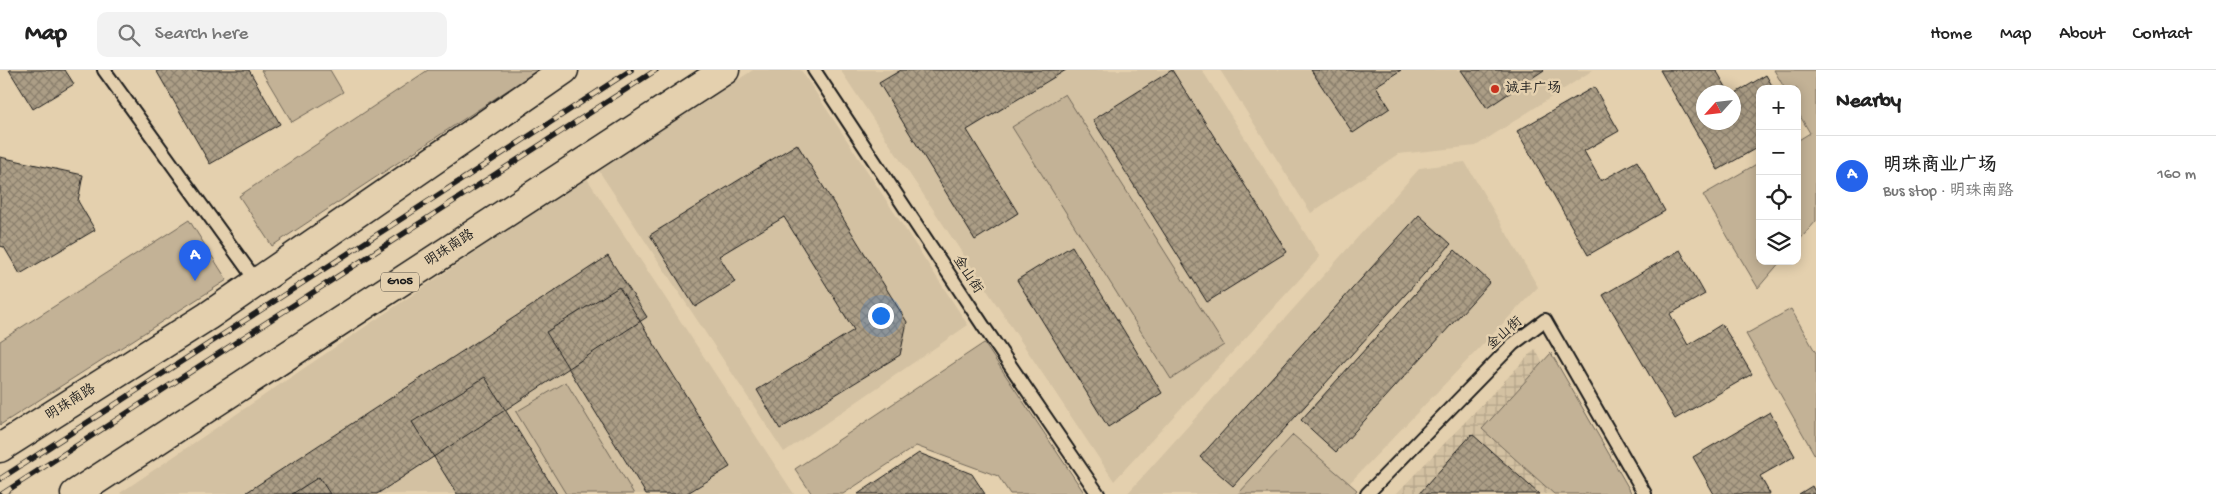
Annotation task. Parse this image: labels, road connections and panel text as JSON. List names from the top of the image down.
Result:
{
  "streets": {
    "highway": ["明珠南路", "G105"],
    "lane": ["金山街"]
  },
  "places": ["诚丰广场"],
  "north": "bottom left",
  "page": {
    "header": "Map",
    "search": "Search here",
    "nav": [
      "Home",
      "Map",
      "About",
      "Contact"
    ],
    "heading": "Nearby",
    "map_buttons": ["+", "−"],
    "list": [
      {
        "mark": "A",
        "name": "明珠商业广场",
        "note": "Bus stop · 明珠南路",
        "value": "160 m"
      }
    ],
    "pins": "A"
  }
}
